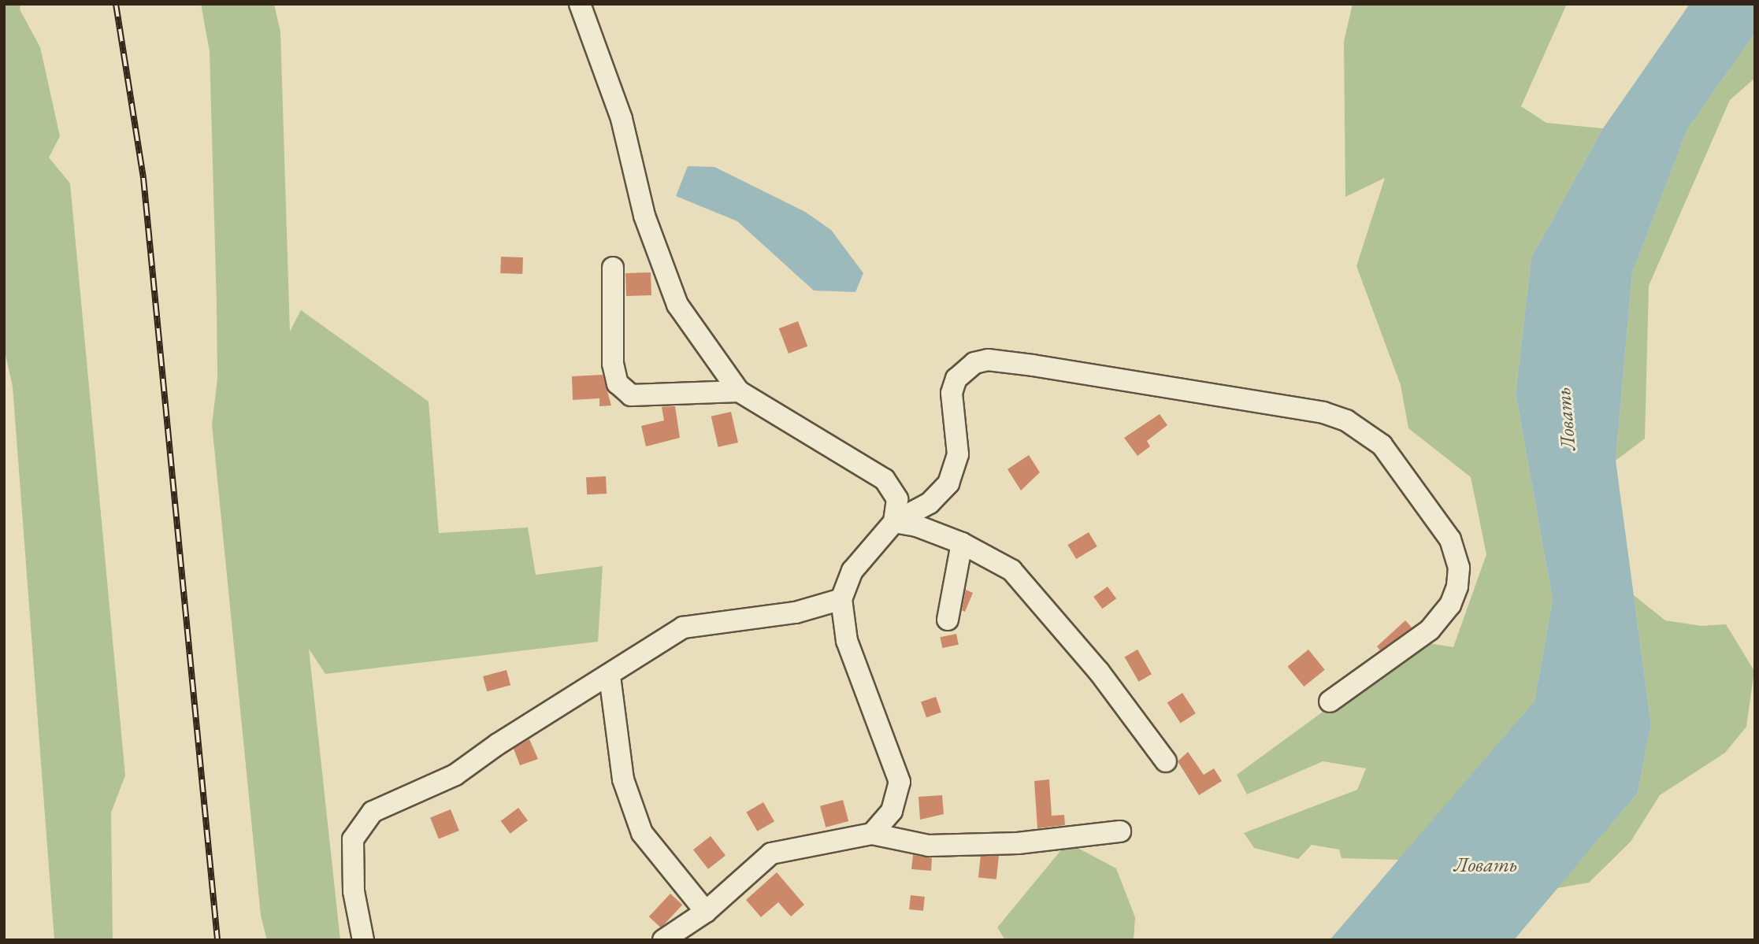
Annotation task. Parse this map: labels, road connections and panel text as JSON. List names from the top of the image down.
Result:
{
  "water": ["Ловать"]
}
